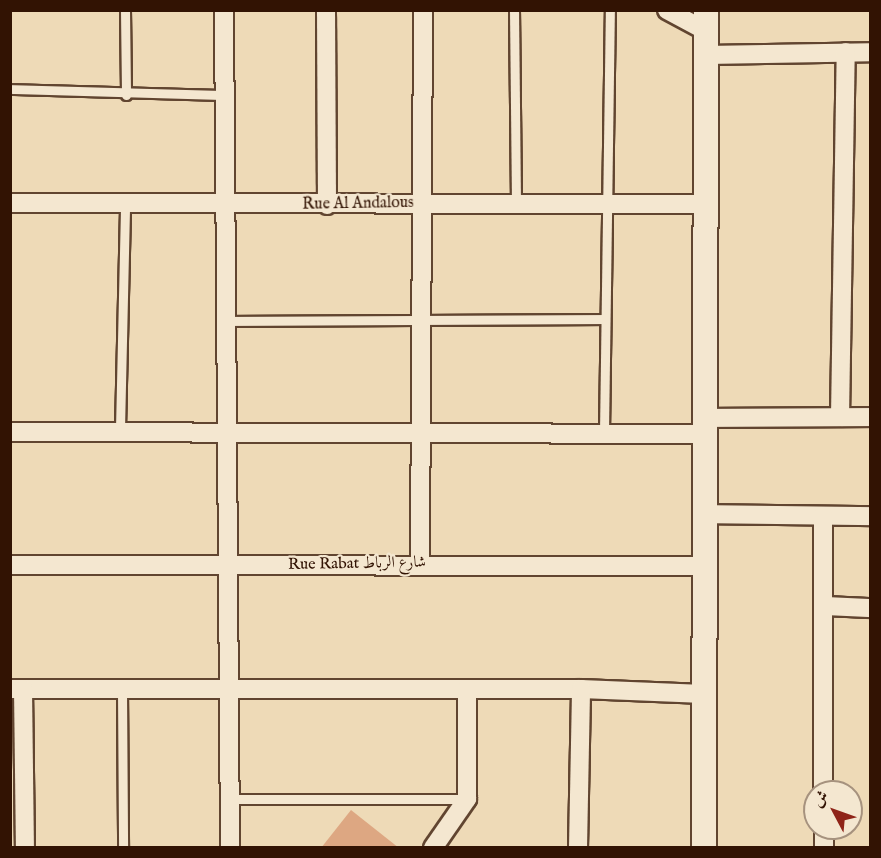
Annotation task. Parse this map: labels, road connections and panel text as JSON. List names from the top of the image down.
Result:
{
  "streets": {
    "street": ["Rue Al Andalous", "Rue Rabat شارع الرباط"]
  },
  "north": "top left"
}
